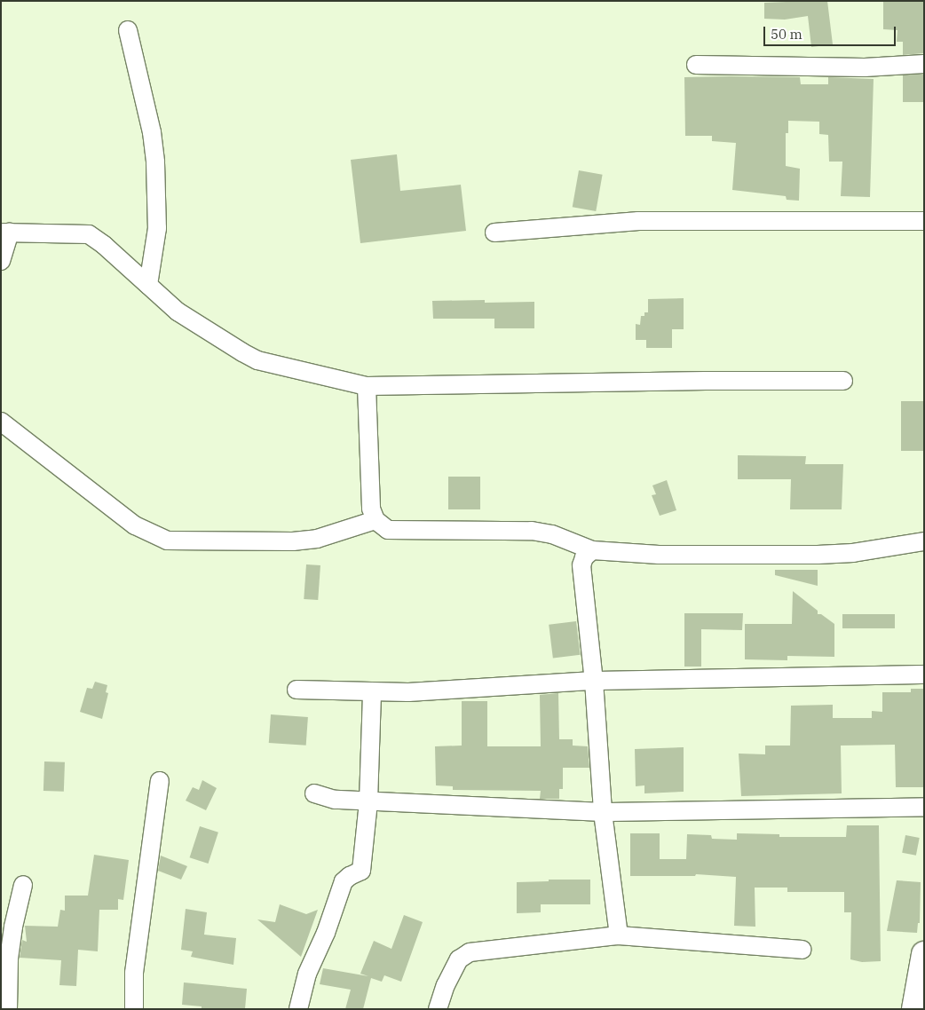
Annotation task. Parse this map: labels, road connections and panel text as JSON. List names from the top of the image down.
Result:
{
  "scale_bar": "50 m"
}
